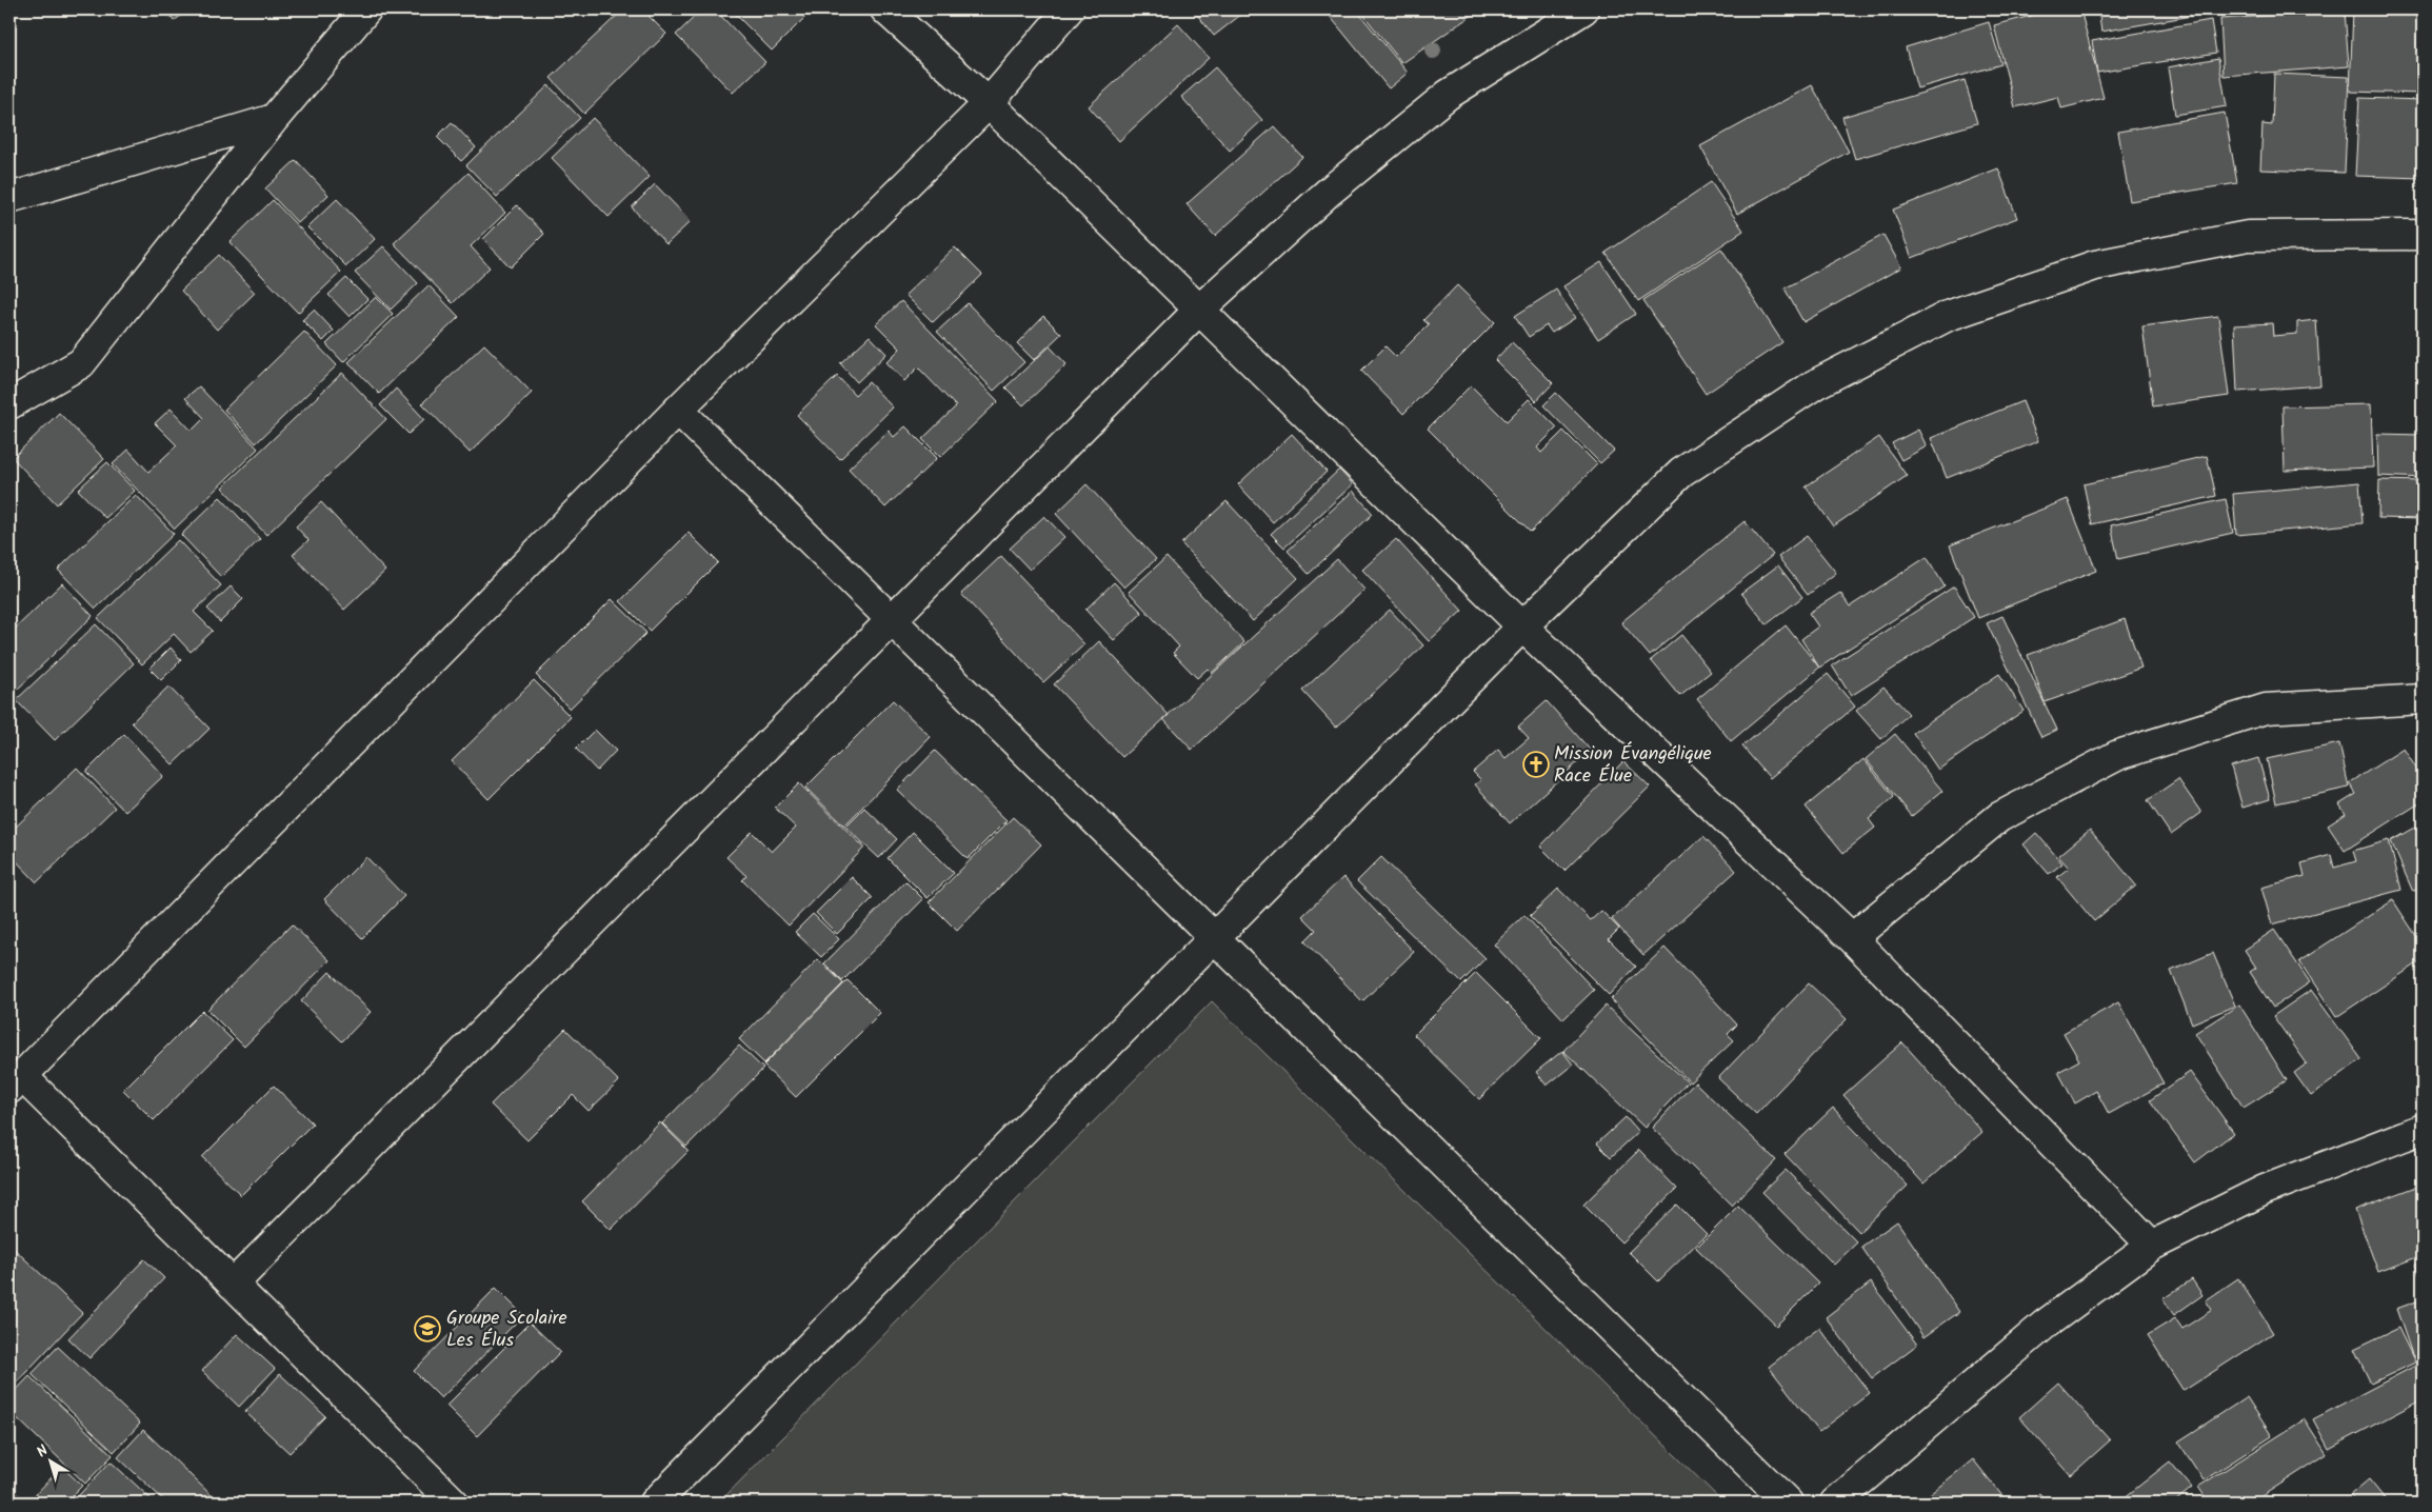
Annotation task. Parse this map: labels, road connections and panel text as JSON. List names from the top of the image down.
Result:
{
  "places": {
    "church": ["Mission Évangélique Race Élue"],
    "school or university": ["Groupe Scolaire Les Élus"]
  },
  "north": "top left"
}
